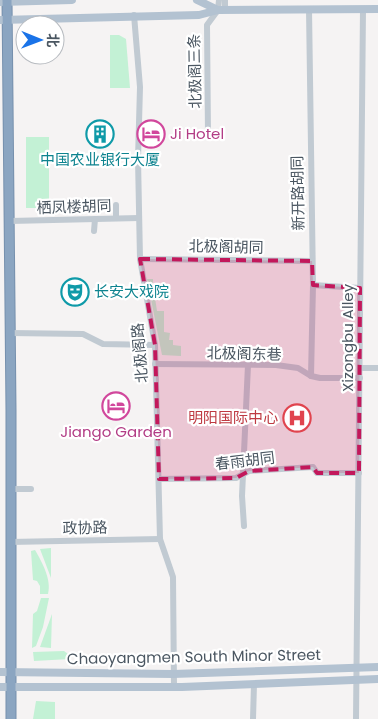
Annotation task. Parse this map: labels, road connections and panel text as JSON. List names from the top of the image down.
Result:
{
  "streets": {
    "main road": ["Chaoyangmen South Minor Street"],
    "street": [
      "北极阁三条",
      "新开路胡同",
      "栖凤楼胡同",
      "北极阁胡同",
      "Xizongbu Alley",
      "北极阁路",
      "北极阁东巷",
      "春雨胡同",
      "政协路"
    ]
  },
  "crossings": [
    ["新开路胡同", "北极阁胡同"],
    ["新开路胡同", "北极阁东巷"],
    ["栖凤楼胡同", "北极阁路"],
    ["北极阁胡同", "北极阁路"],
    ["Xizongbu Alley", "北极阁东巷"],
    ["Xizongbu Alley", "春雨胡同"],
    ["Xizongbu Alley", "Chaoyangmen South Minor Street"],
    ["北极阁路", "北极阁东巷"],
    ["北极阁路", "春雨胡同"],
    ["北极阁路", "政协路"],
    ["北极阁路", "Chaoyangmen South Minor Street"]
  ],
  "places": {
    "building": ["中国农业银行大厦"],
    "hotel": ["Ji Hotel", "Jiango Garden"],
    "theatre": ["长安大戏院"],
    "hospital": ["明阳国际中心"]
  },
  "north": "right"
}
